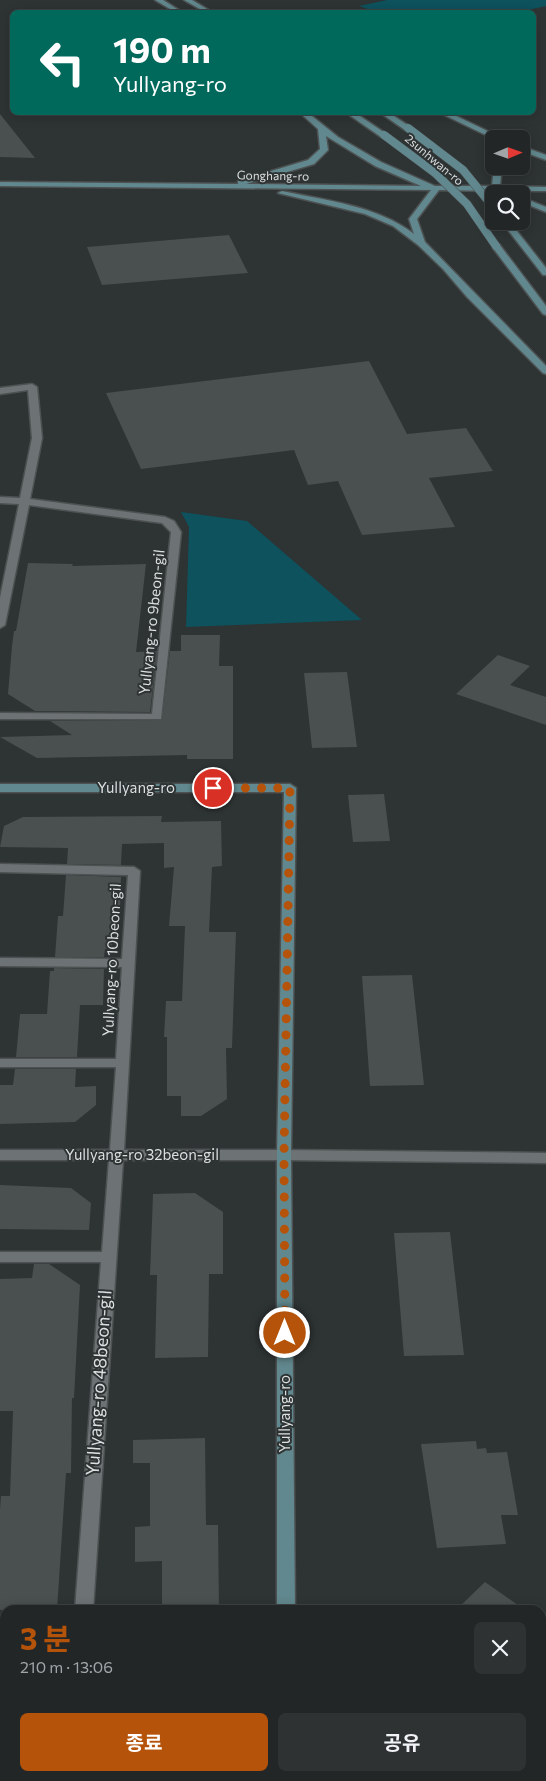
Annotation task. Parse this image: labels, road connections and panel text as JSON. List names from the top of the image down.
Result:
{
  "streets": {
    "street": [
      "2sunhwan-ro",
      "Gonghang-ro",
      "Yullyang-ro 9beon-gil",
      "Yullyang-ro",
      "Yullyang-ro 10beon-gil",
      "Yullyang-ro 32beon-gil",
      "Yullyang-ro 48beon-gil"
    ]
  },
  "crossings": [
    ["Yullyang-ro", "Yullyang-ro 32beon-gil"],
    ["Yullyang-ro 10beon-gil", "Yullyang-ro 32beon-gil"],
    ["Yullyang-ro 10beon-gil", "Yullyang-ro 48beon-gil"],
    ["Yullyang-ro 32beon-gil", "Yullyang-ro 48beon-gil"]
  ],
  "north": "right",
  "page": {
    "turn": ["190 m", "Yullyang-ro"],
    "heading": ["3 분", "210 m · 13:06"],
    "buttons": ["종료", "공유"]
  }
}
